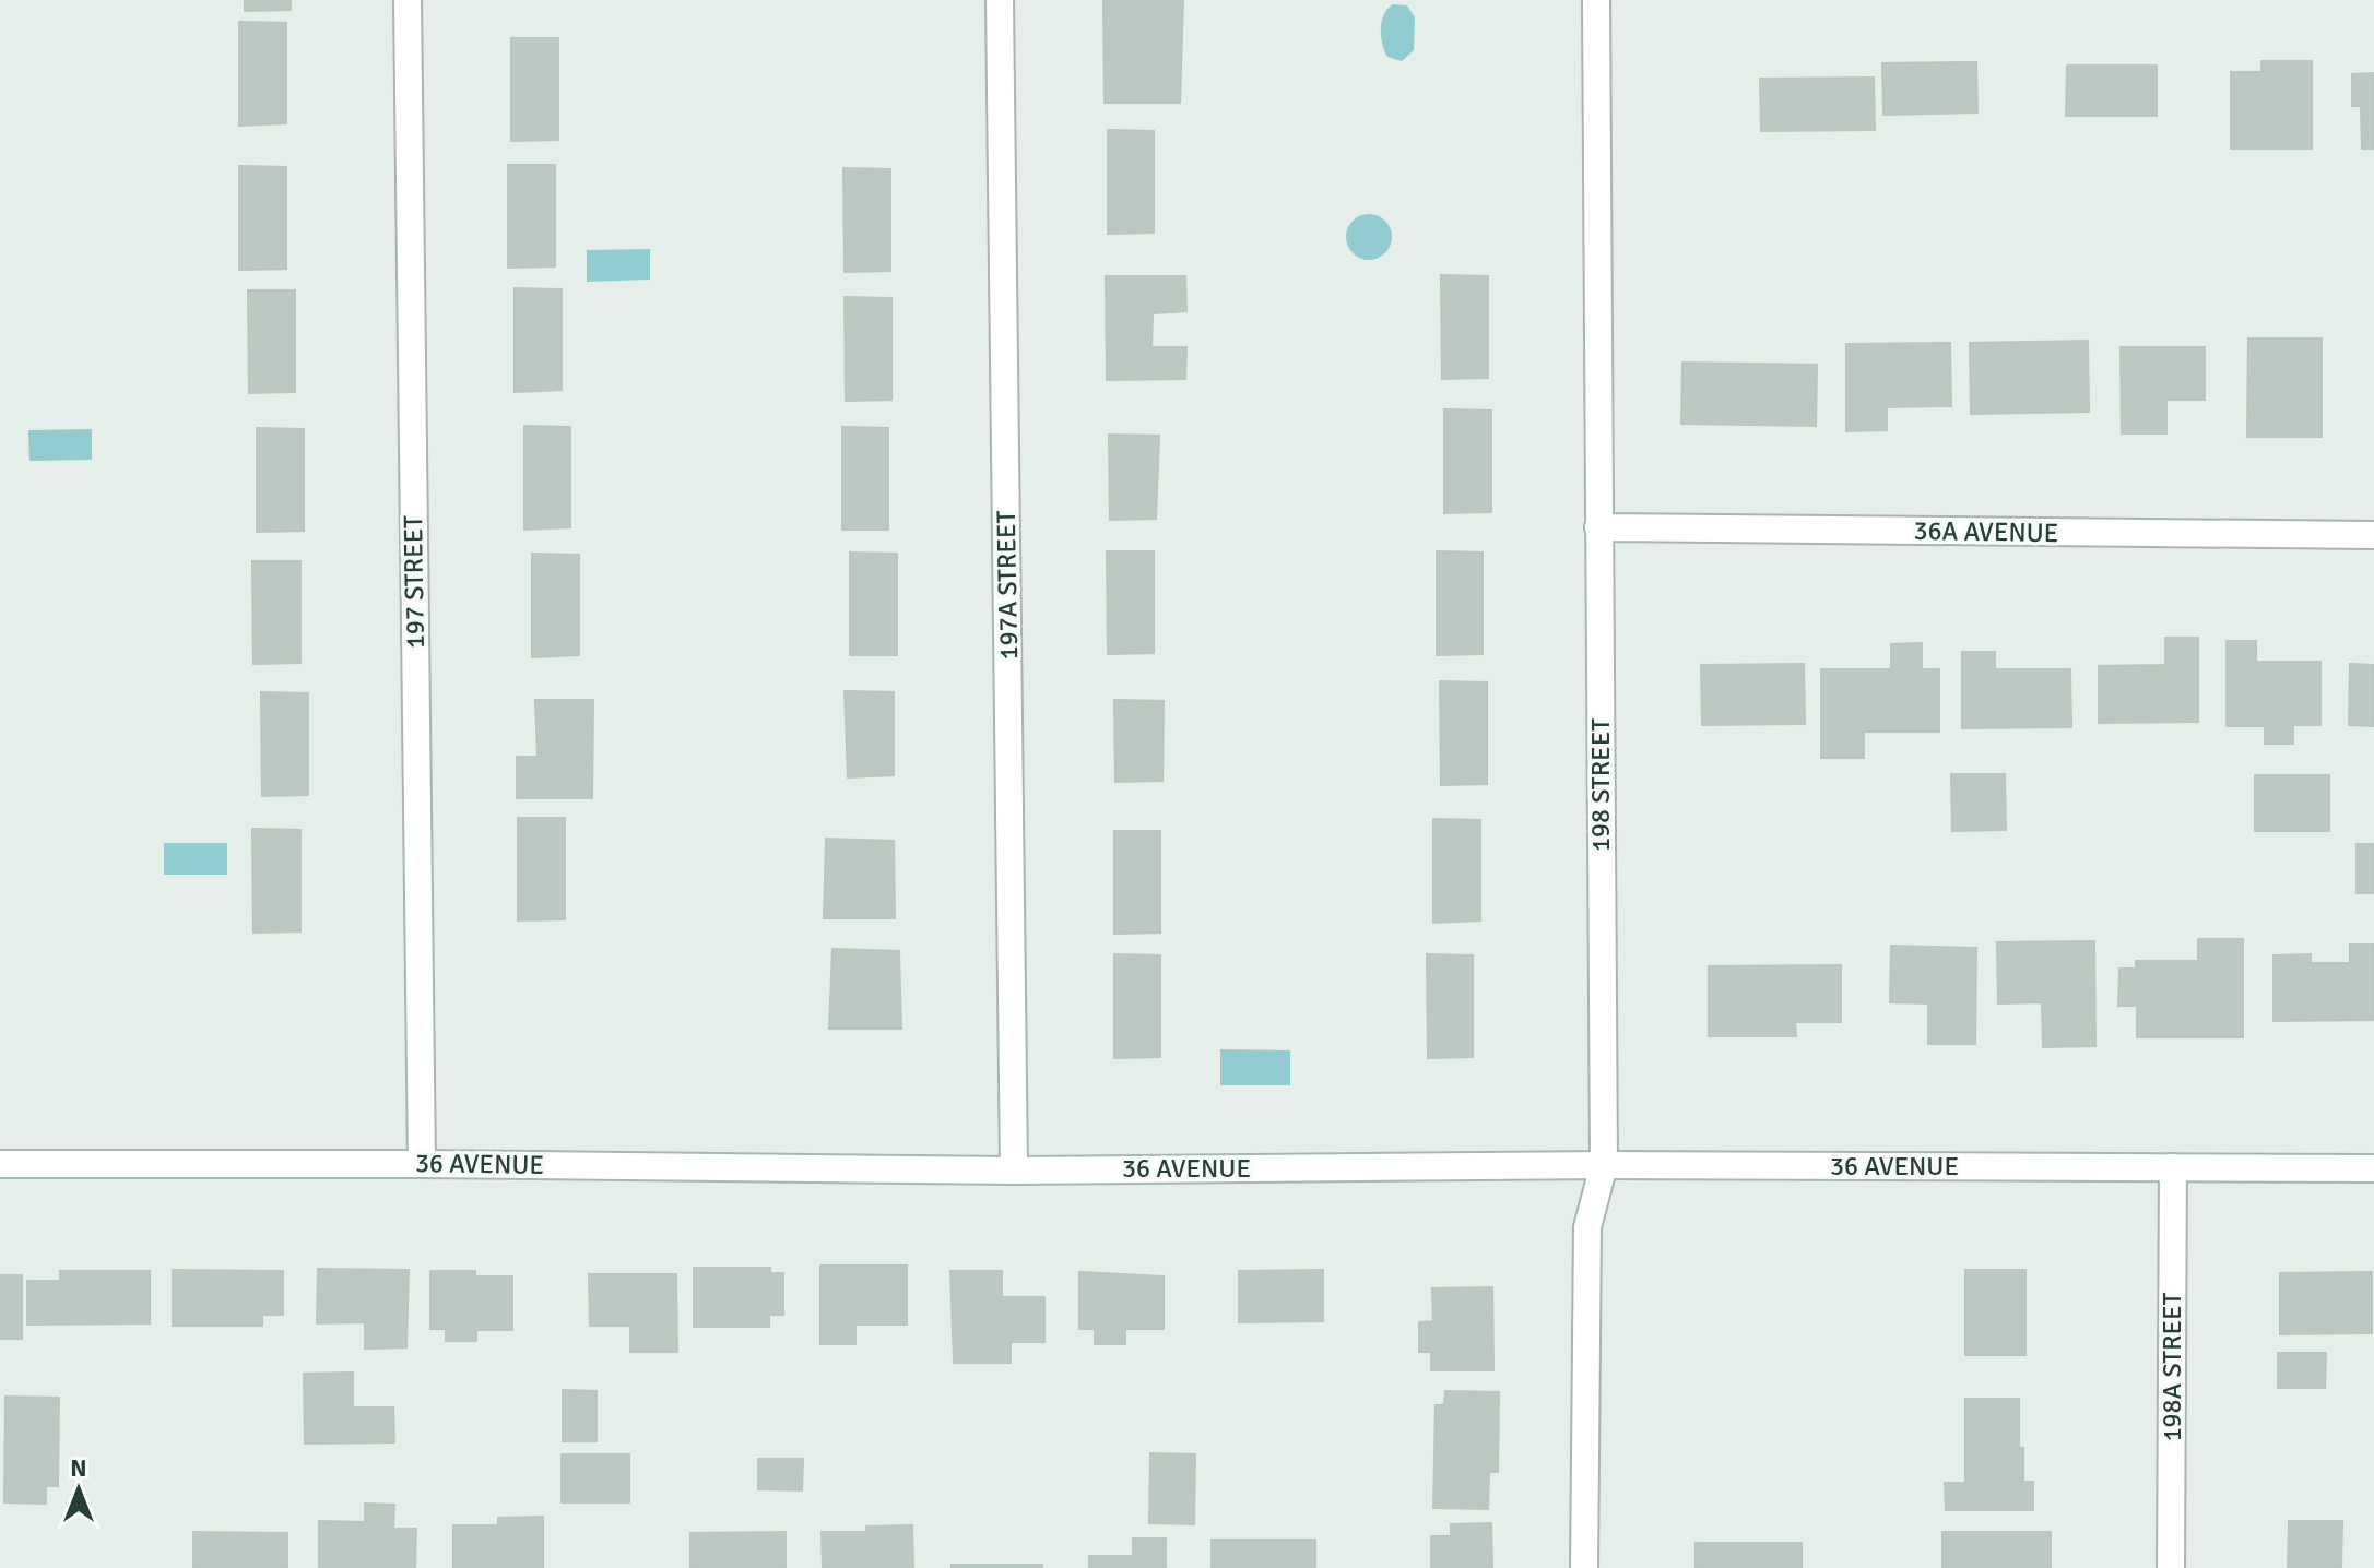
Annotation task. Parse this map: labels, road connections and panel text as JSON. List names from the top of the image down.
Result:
{
  "streets": {
    "street": [
      "36A AVENUE",
      "197 STREET",
      "197A STREET",
      "198 STREET",
      "36 AVENUE",
      "198A STREET"
    ]
  },
  "crossings": [
    ["36A AVENUE", "198 STREET"],
    ["197 STREET", "36 AVENUE"],
    ["197A STREET", "36 AVENUE"],
    ["198 STREET", "36 AVENUE"],
    ["36 AVENUE", "198A STREET"]
  ],
  "north": "top"
}
